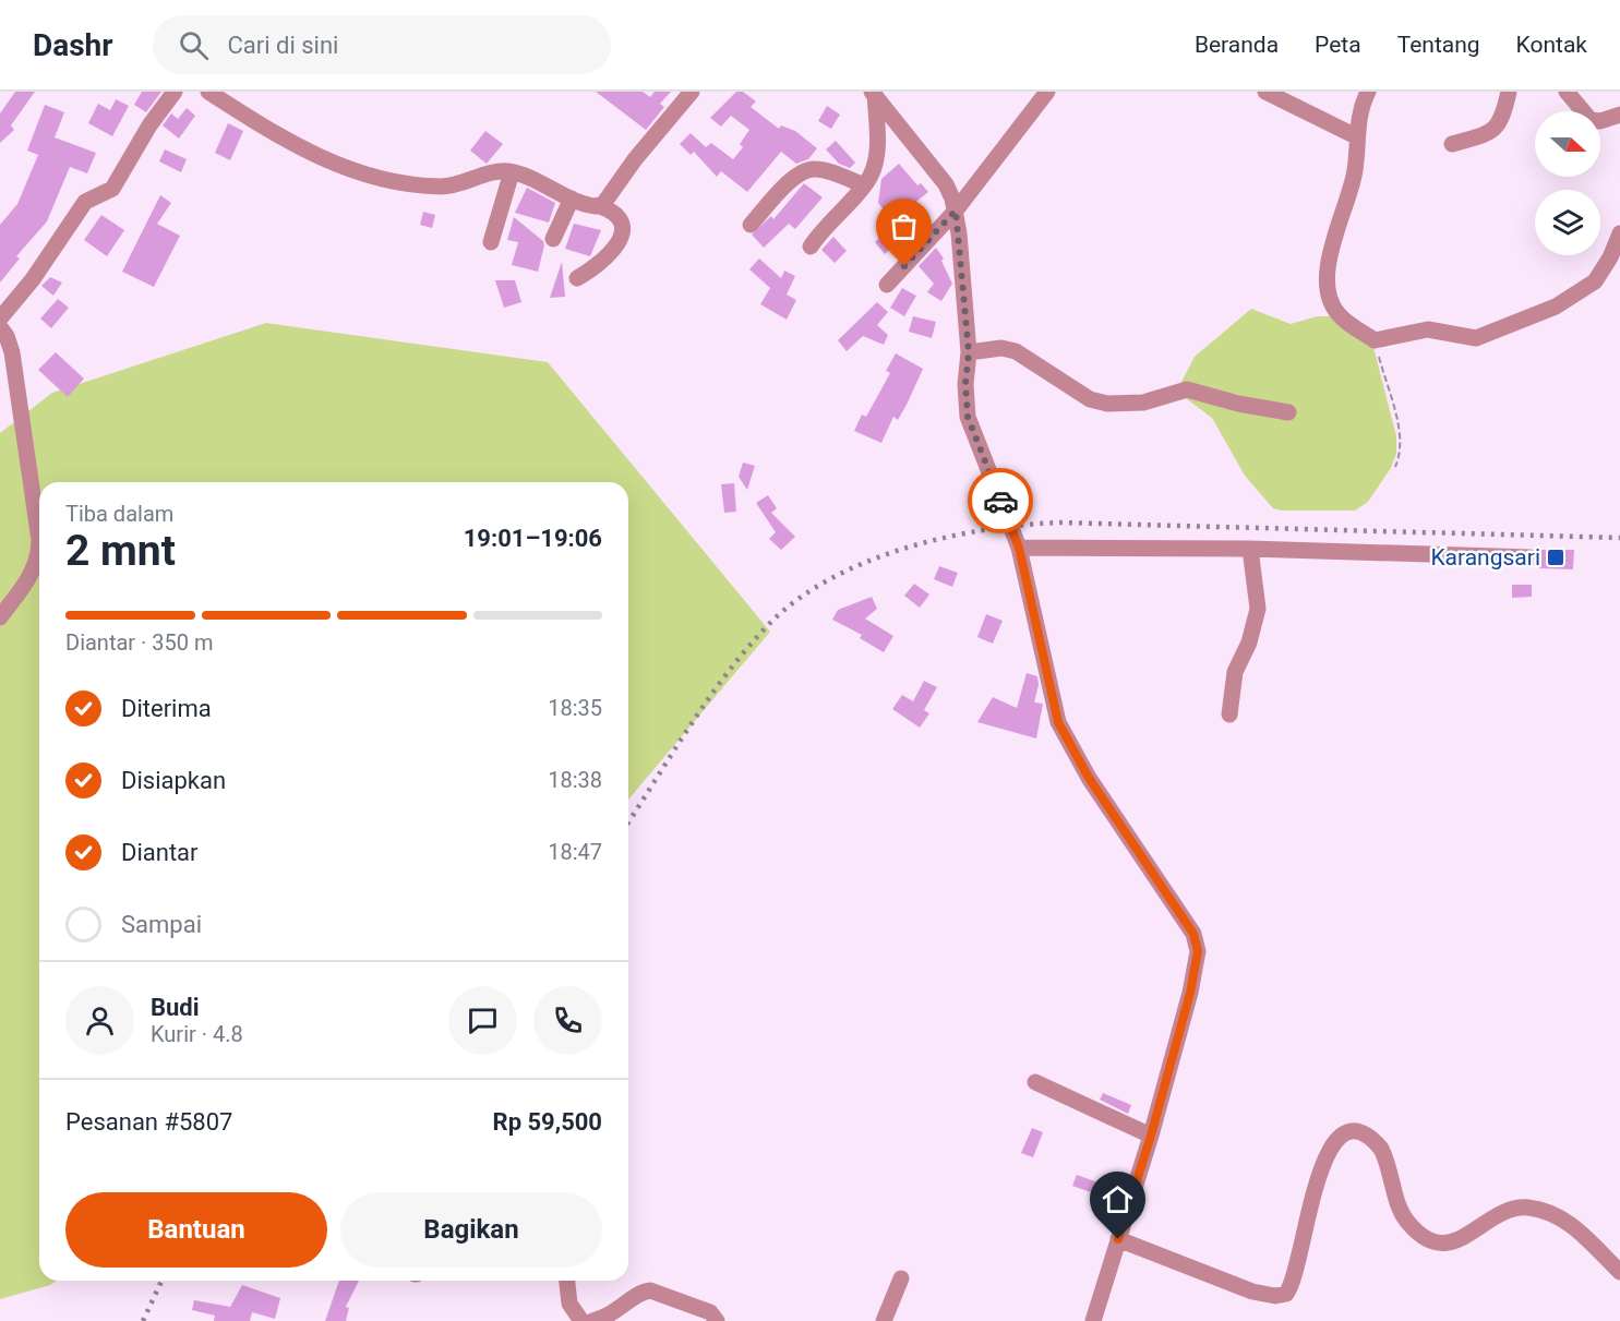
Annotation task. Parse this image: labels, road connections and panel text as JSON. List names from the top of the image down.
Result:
{
  "places": {
    "transit": ["Karangsari"]
  },
  "north": "right",
  "page": {
    "header": "Dashr",
    "search": "Cari di sini",
    "nav": [
      "Beranda",
      "Peta",
      "Tentang",
      "Kontak"
    ],
    "heading": ["2 mnt", "Tiba dalam", "19:01–19:06"],
    "panel": [
      "Budi",
      "Kurir · 4.8",
      "Pesanan #5807",
      "Rp 59,500"
    ],
    "bar": "Diantar · 350 m",
    "list": [
      ["Diterima", "18:35"],
      ["Disiapkan", "18:38"],
      ["Diantar", "18:47"],
      "Sampai"
    ],
    "buttons": ["Bantuan", "Bagikan"]
  }
}
